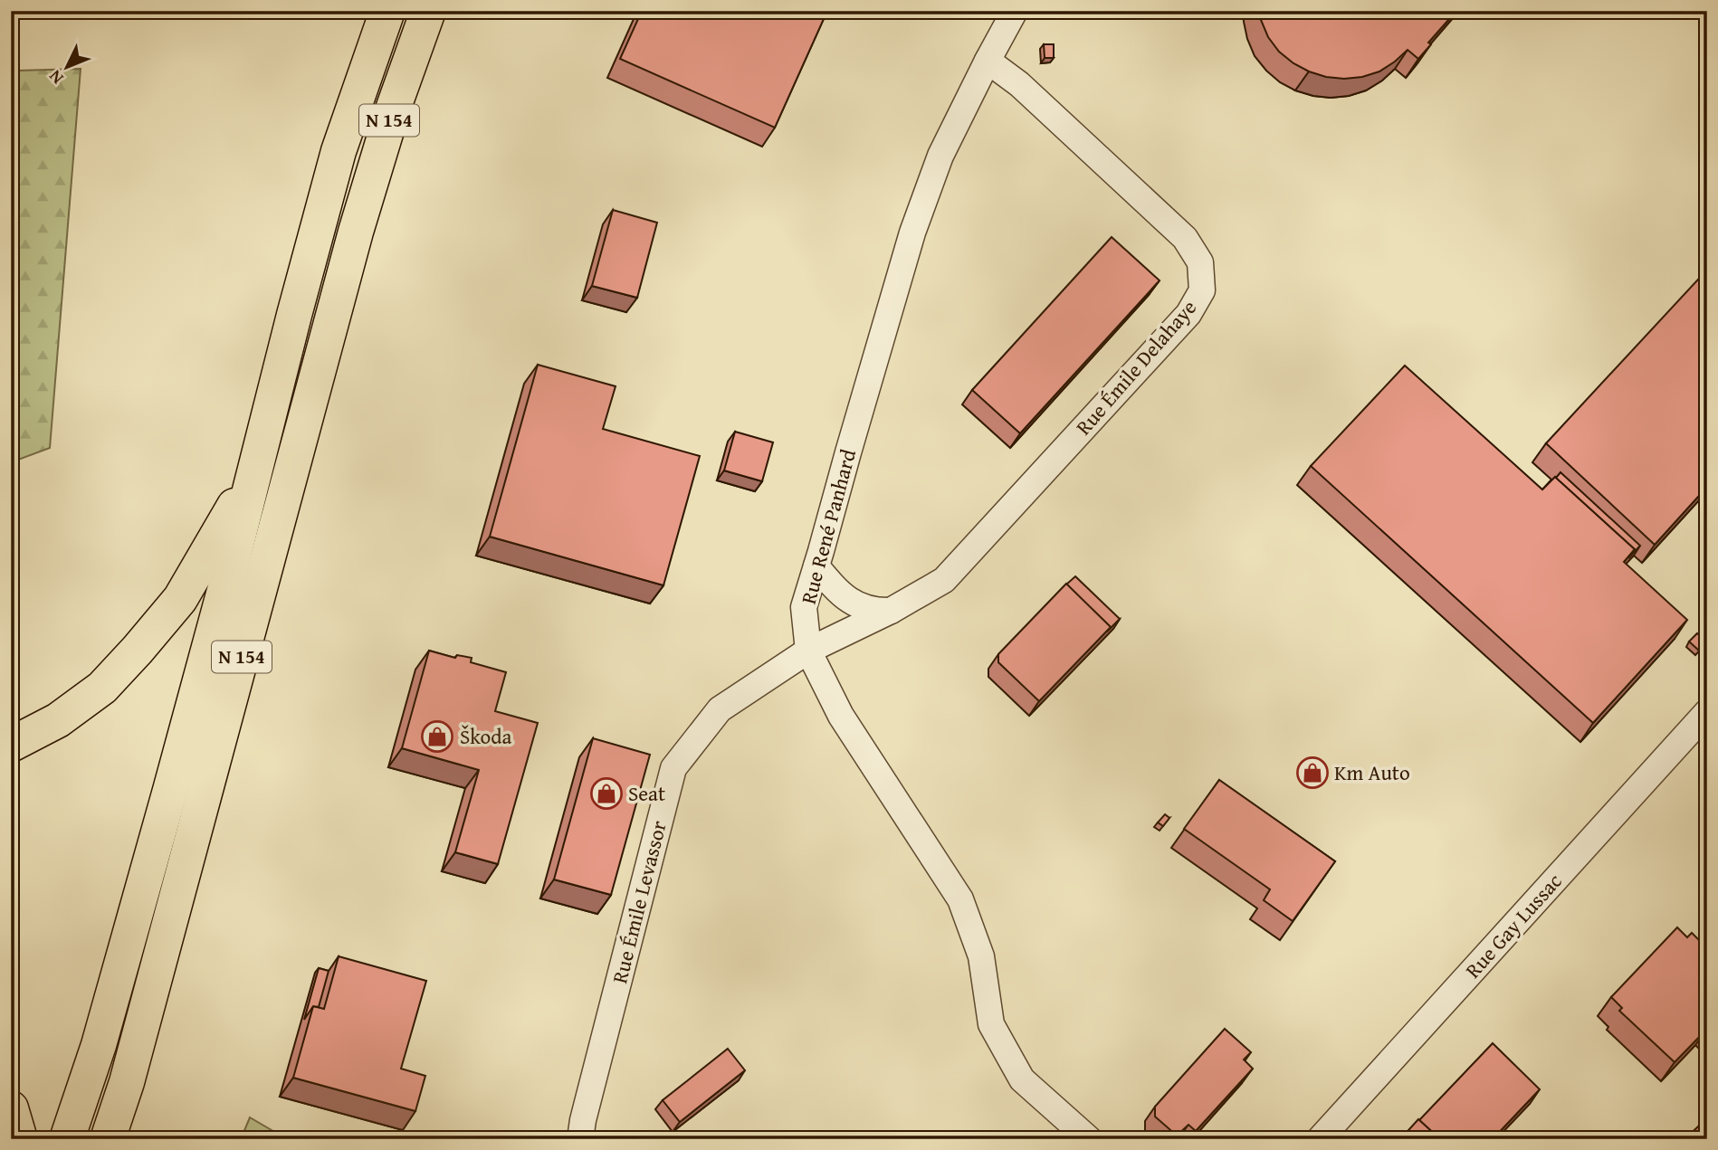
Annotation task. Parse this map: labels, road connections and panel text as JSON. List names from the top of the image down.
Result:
{
  "streets": {
    "highway": ["N 154"],
    "street": [
      "Rue Émile Delahaye",
      "Rue René Panhard",
      "Rue Émile Levassor",
      "Rue Gay Lussac"
    ]
  },
  "crossings": [
    ["Rue Émile Delahaye", "Rue René Panhard"],
    ["Rue Émile Delahaye", "Rue Émile Levassor"],
    ["Rue René Panhard", "Rue Émile Levassor"]
  ],
  "places": {
    "shop": ["Škoda", "Km Auto", "Seat"]
  },
  "north": "bottom left"
}
